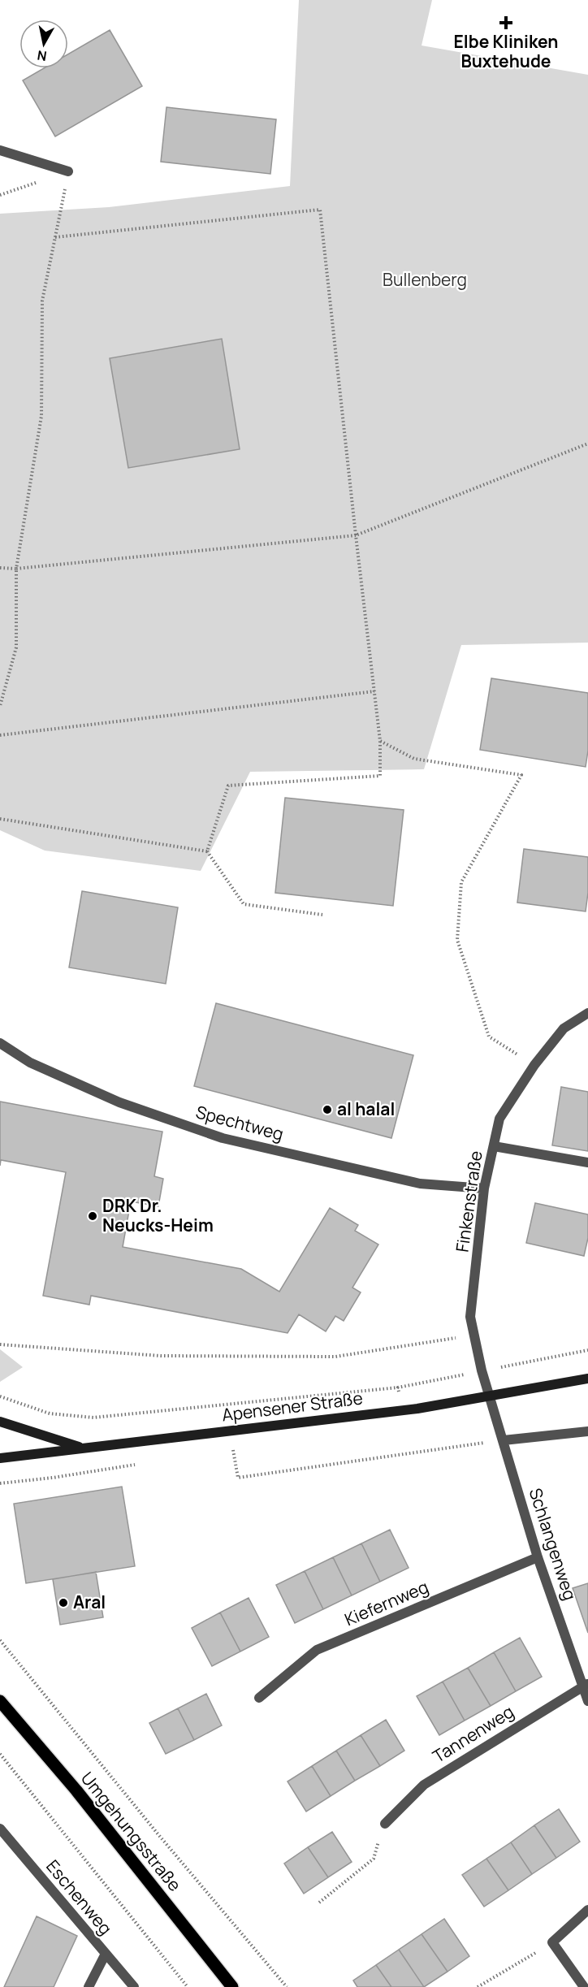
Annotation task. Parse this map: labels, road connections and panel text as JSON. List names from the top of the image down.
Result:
{
  "streets": {
    "main road": ["Apensener Straße", "Umgehungsstraße"],
    "street": [
      "Spechtweg",
      "Finkenstraße",
      "Schlangenweg",
      "Kiefernweg",
      "Tannenweg",
      "Eschenweg"
    ]
  },
  "crossings": [
    ["Spechtweg", "Finkenstraße"],
    ["Finkenstraße", "Apensener Straße"],
    ["Finkenstraße", "Schlangenweg"],
    ["Apensener Straße", "Schlangenweg"],
    ["Schlangenweg", "Kiefernweg"],
    ["Schlangenweg", "Tannenweg"]
  ],
  "parks": ["Bullenberg"],
  "places": {
    "health": ["Elbe Kliniken Buxtehude"],
    "other": ["al halal", "DRK Dr. Neucks-Heim", "Aral"]
  },
  "north": "bottom"
}
